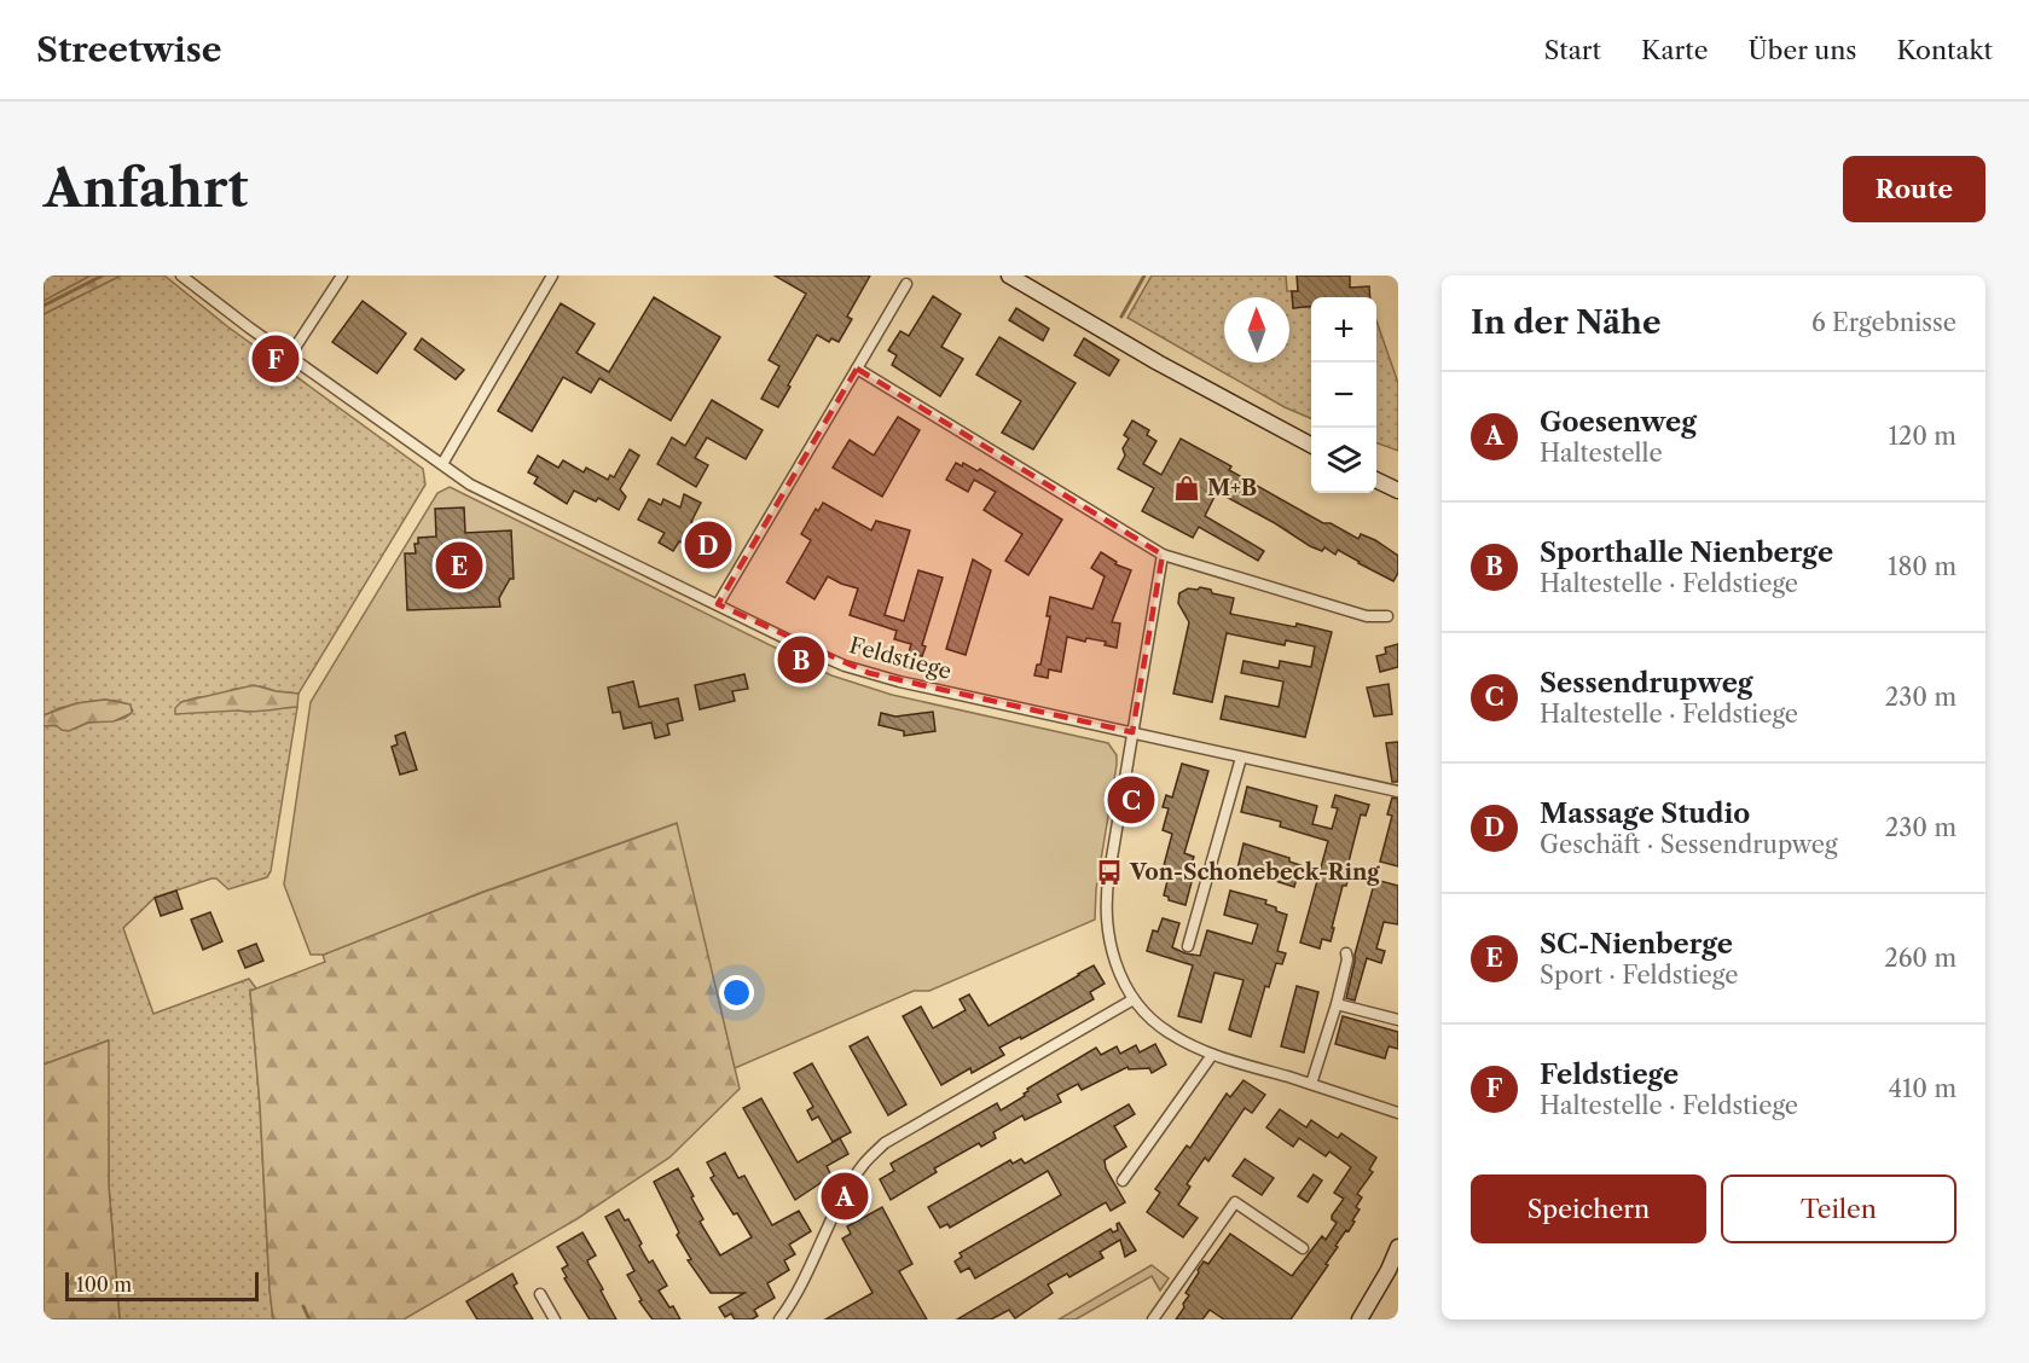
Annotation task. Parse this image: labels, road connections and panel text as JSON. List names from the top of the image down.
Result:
{
  "streets": {
    "street": ["Feldstiege"]
  },
  "places": {
    "shop": ["M+B"],
    "bus stop": ["Von-Schonebeck-Ring"]
  },
  "scale_bar": "100 m",
  "north": "top",
  "page": {
    "header": "Streetwise",
    "nav": [
      "Start",
      "Karte",
      "Über uns",
      "Kontakt"
    ],
    "buttons": [
      "Route",
      ["Speichern", "Teilen"]
    ],
    "title": "Anfahrt",
    "heading": ["In der Nähe", "6 Ergebnisse"],
    "map_buttons": ["+", "−"],
    "pins": [
      "F",
      "D",
      "E",
      "B",
      "C",
      "A"
    ],
    "list": [
      {
        "mark": "A",
        "name": "Goesenweg",
        "note": "Haltestelle",
        "value": "120 m"
      },
      {
        "mark": "B",
        "name": "Sporthalle Nienberge",
        "note": "Haltestelle · Feldstiege",
        "value": "180 m"
      },
      {
        "mark": "C",
        "name": "Sessendrupweg",
        "note": "Haltestelle · Feldstiege",
        "value": "230 m"
      },
      {
        "mark": "D",
        "name": "Massage Studio",
        "note": "Geschäft · Sessendrupweg",
        "value": "230 m"
      },
      {
        "mark": "E",
        "name": "SC-Nienberge",
        "note": "Sport · Feldstiege",
        "value": "260 m"
      },
      {
        "mark": "F",
        "name": "Feldstiege",
        "note": "Haltestelle · Feldstiege",
        "value": "410 m"
      }
    ],
    "scale": "100 m"
  }
}
